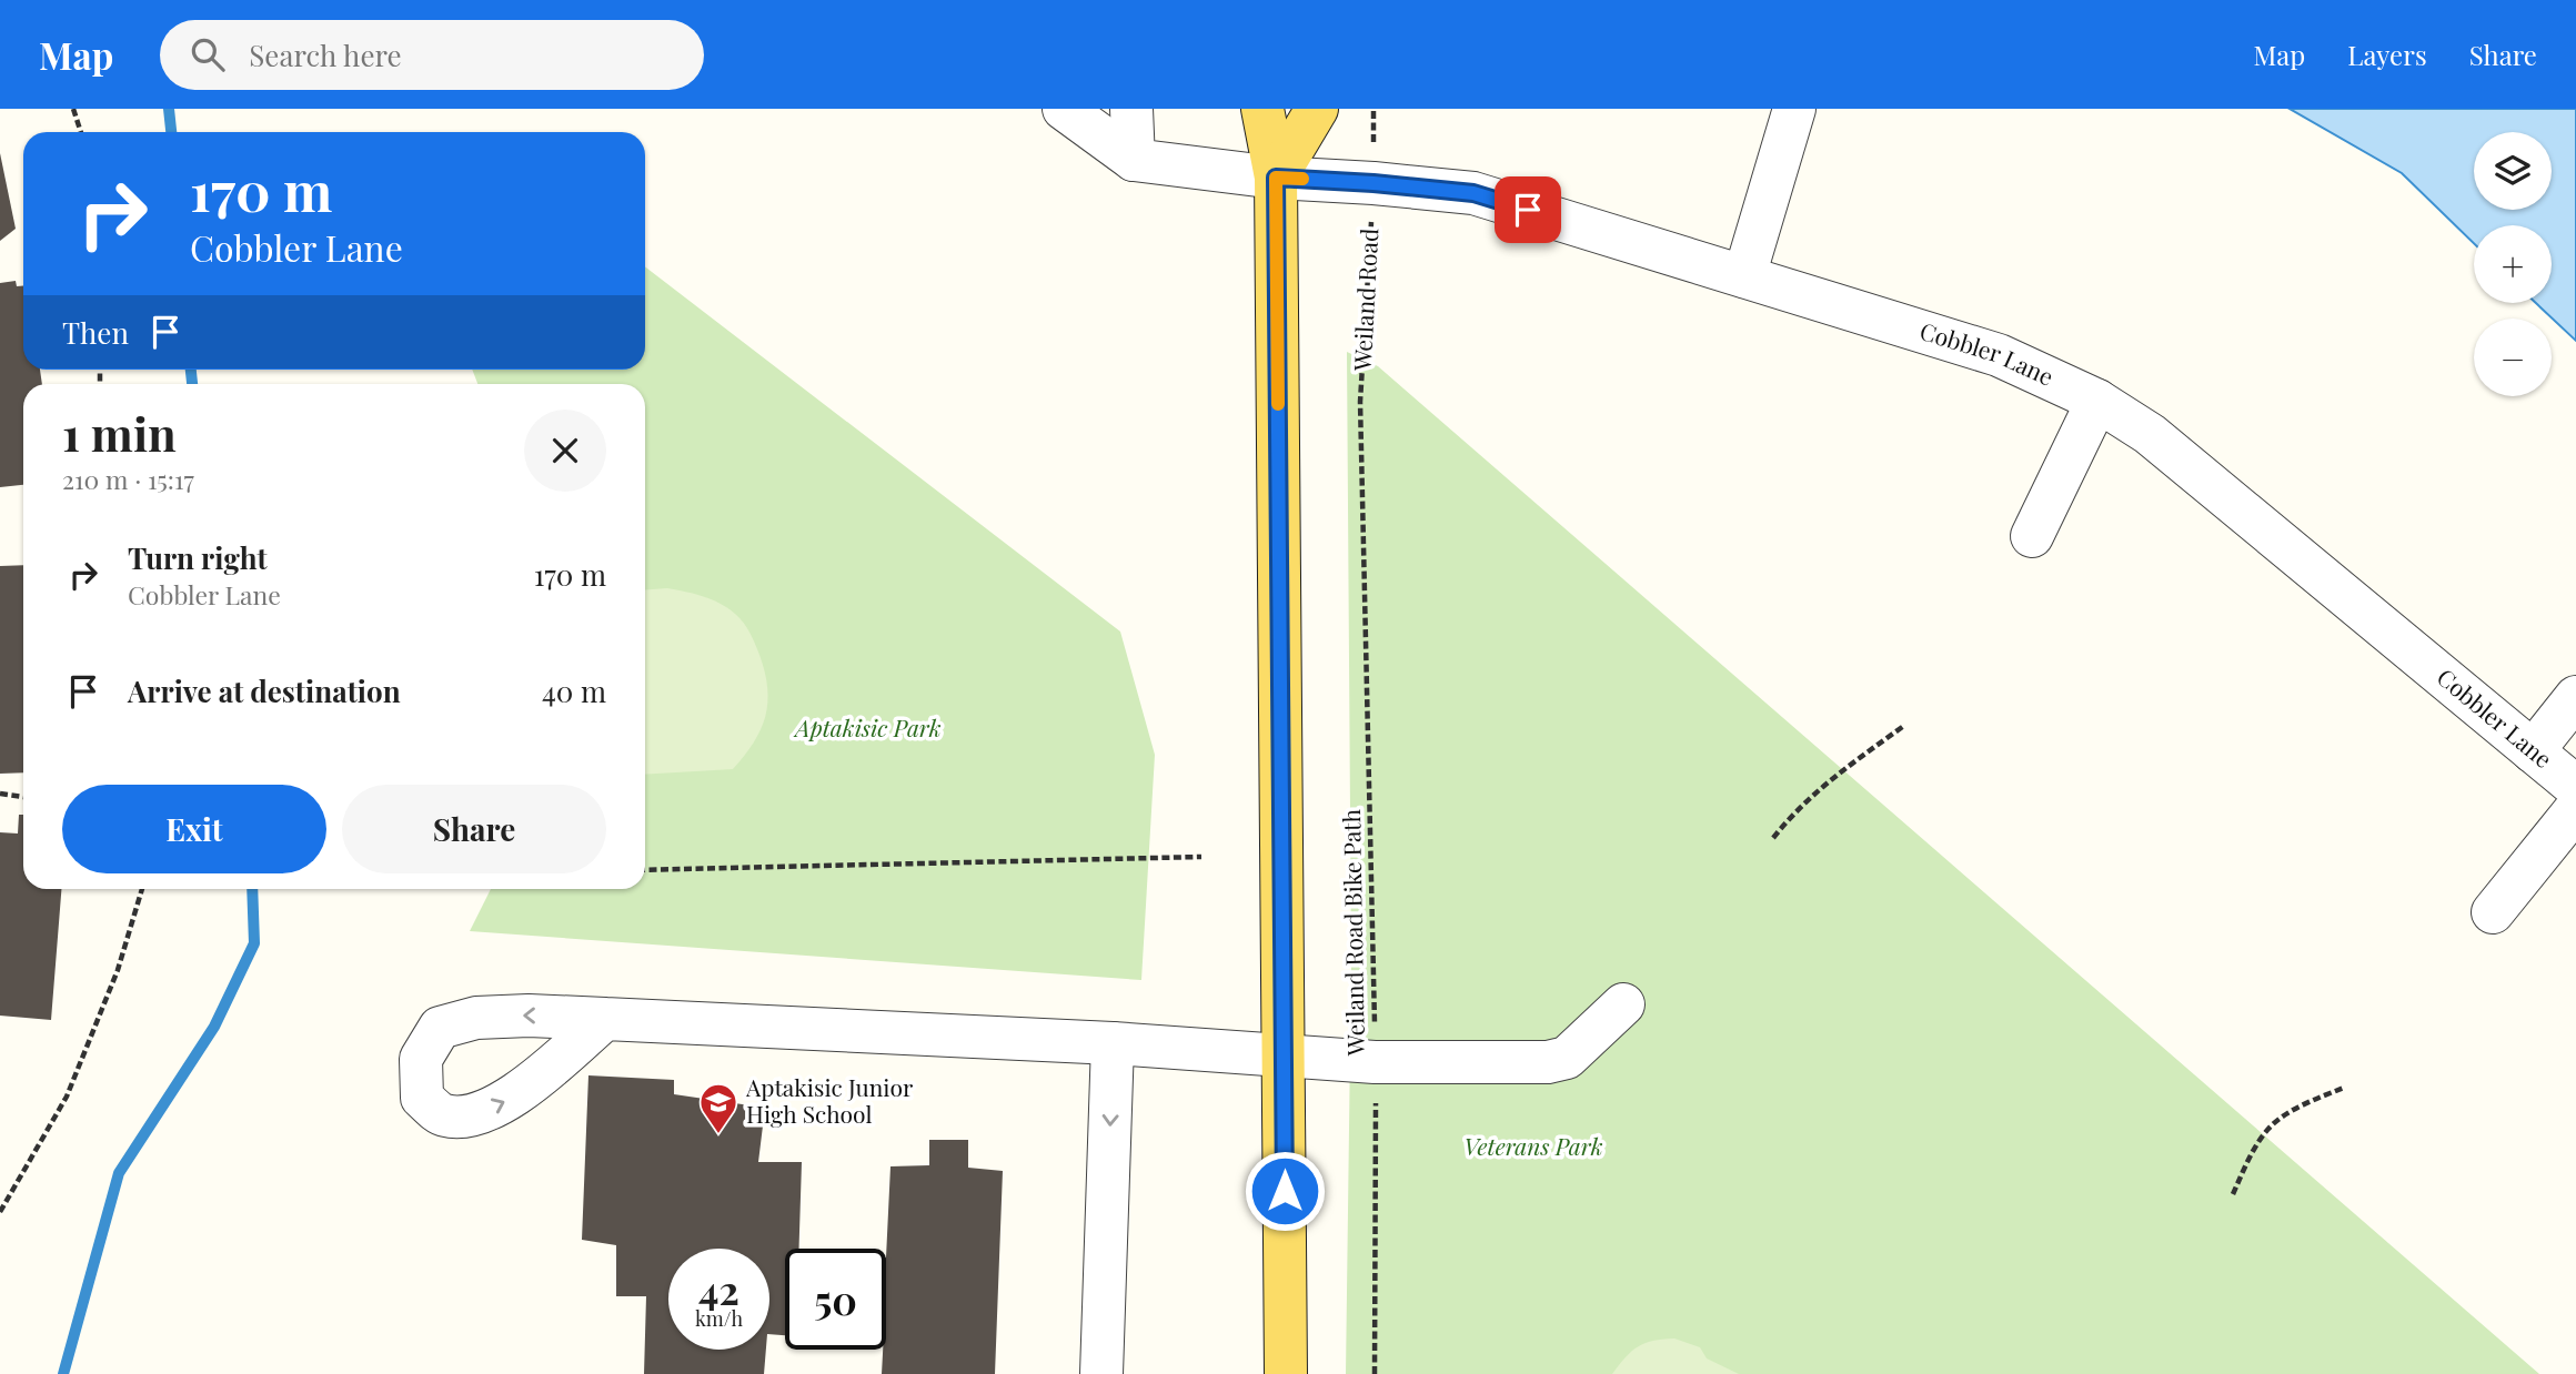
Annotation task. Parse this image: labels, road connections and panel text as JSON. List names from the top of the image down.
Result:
{
  "streets": {
    "street": ["Cobbler Lane"],
    "path": ["Weiland Road", "Weiland Road Bike Path"]
  },
  "crossings": [
    ["Weiland Road", "Cobbler Lane"],
    ["Weiland Road", "Weiland Road Bike Path"]
  ],
  "parks": ["Aptakisic Park", "Veterans Park"],
  "places": {
    "school or university": ["Aptakisic Junior High School"]
  },
  "page": {
    "header": "Map",
    "search": "Search here",
    "nav": ["Map", "Layers", "Share"],
    "map_buttons": ["+", "−"],
    "turn": ["170 m", "Cobbler Lane"],
    "then": "Then",
    "heading": ["1 min", "210 m · 15:17"],
    "list": [
      {
        "name": "Turn right",
        "note": "Cobbler Lane",
        "value": "170 m"
      },
      {
        "name": "Arrive at destination",
        "value": "40 m"
      }
    ],
    "buttons": ["Exit", "Share"],
    "speed": "42 km/h",
    "limit": "50"
  }
}
